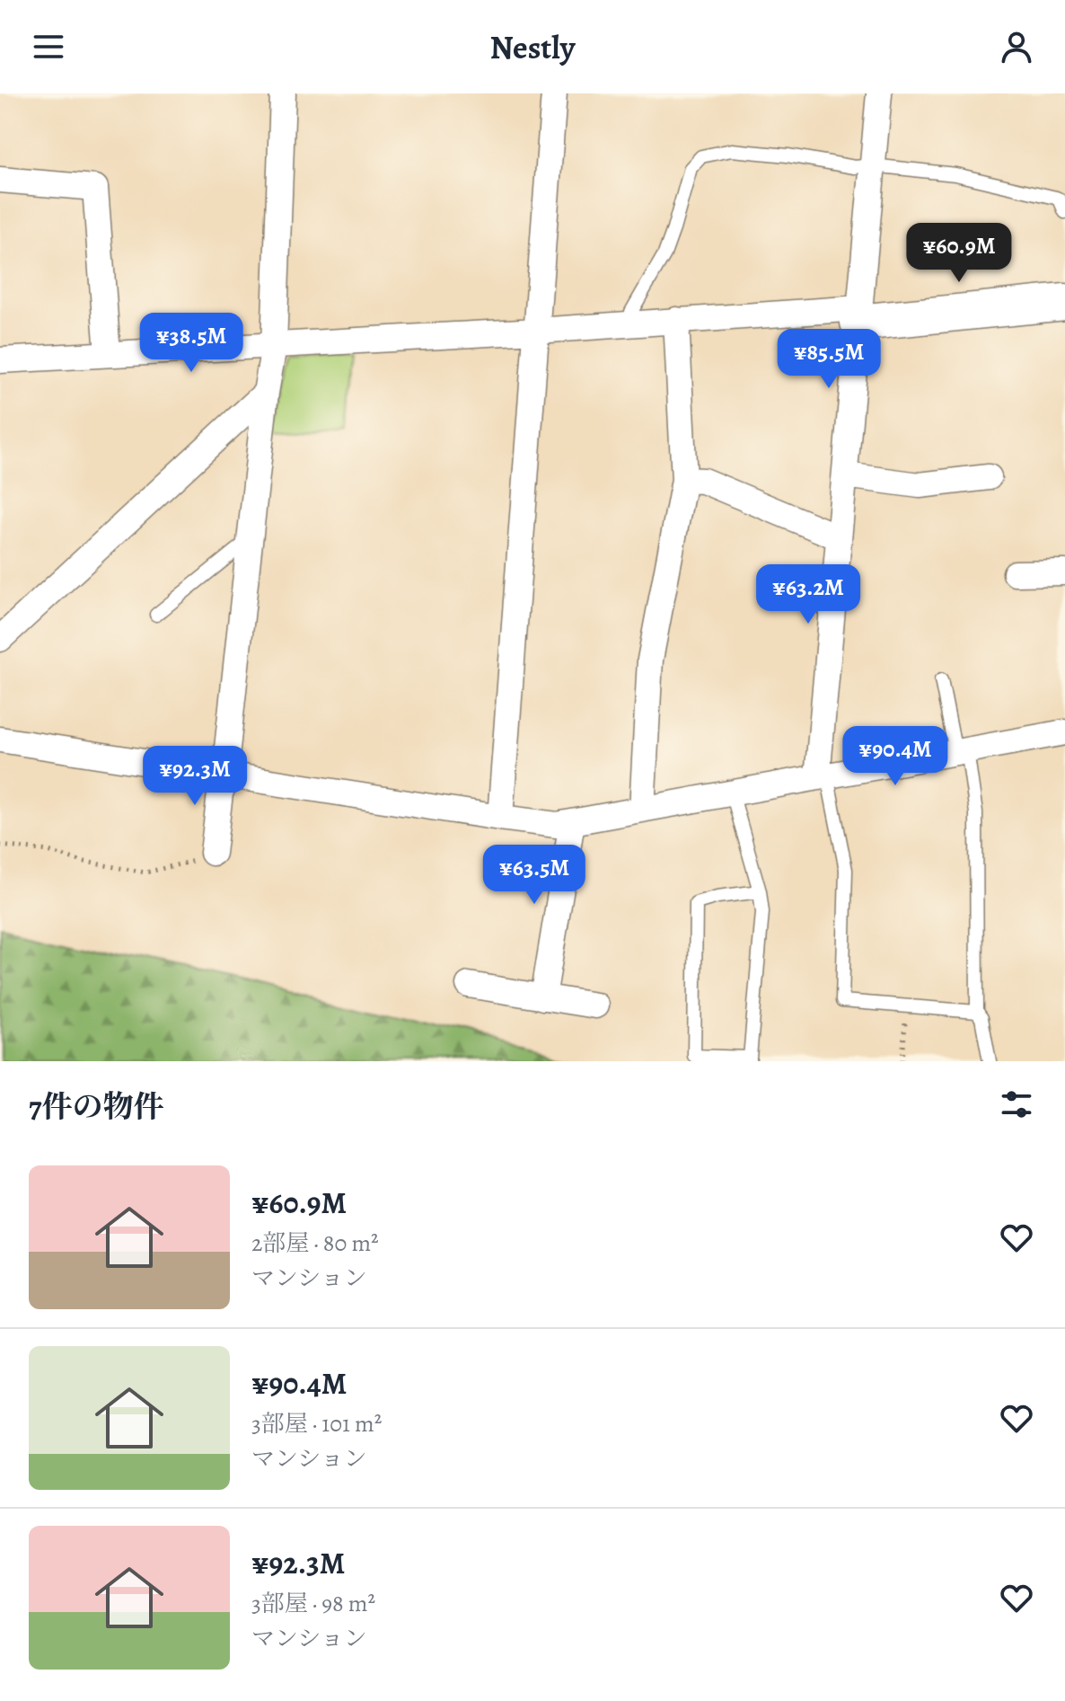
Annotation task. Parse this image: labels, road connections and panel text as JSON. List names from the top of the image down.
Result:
{
  "page": {
    "header": "Nestly",
    "price": [
      "¥60.9M",
      "¥38.5M",
      "¥85.5M",
      "¥63.2M",
      "¥90.4M",
      "¥92.3M",
      "¥63.5M"
    ],
    "heading": "7件の物件",
    "list": [
      {
        "name": "¥60.9M",
        "note": "2部屋 · 80 m² · マンション"
      },
      {
        "name": "¥90.4M",
        "note": "3部屋 · 101 m² · マンション"
      },
      {
        "name": "¥92.3M",
        "note": "3部屋 · 98 m² · マンション"
      }
    ]
  }
}
